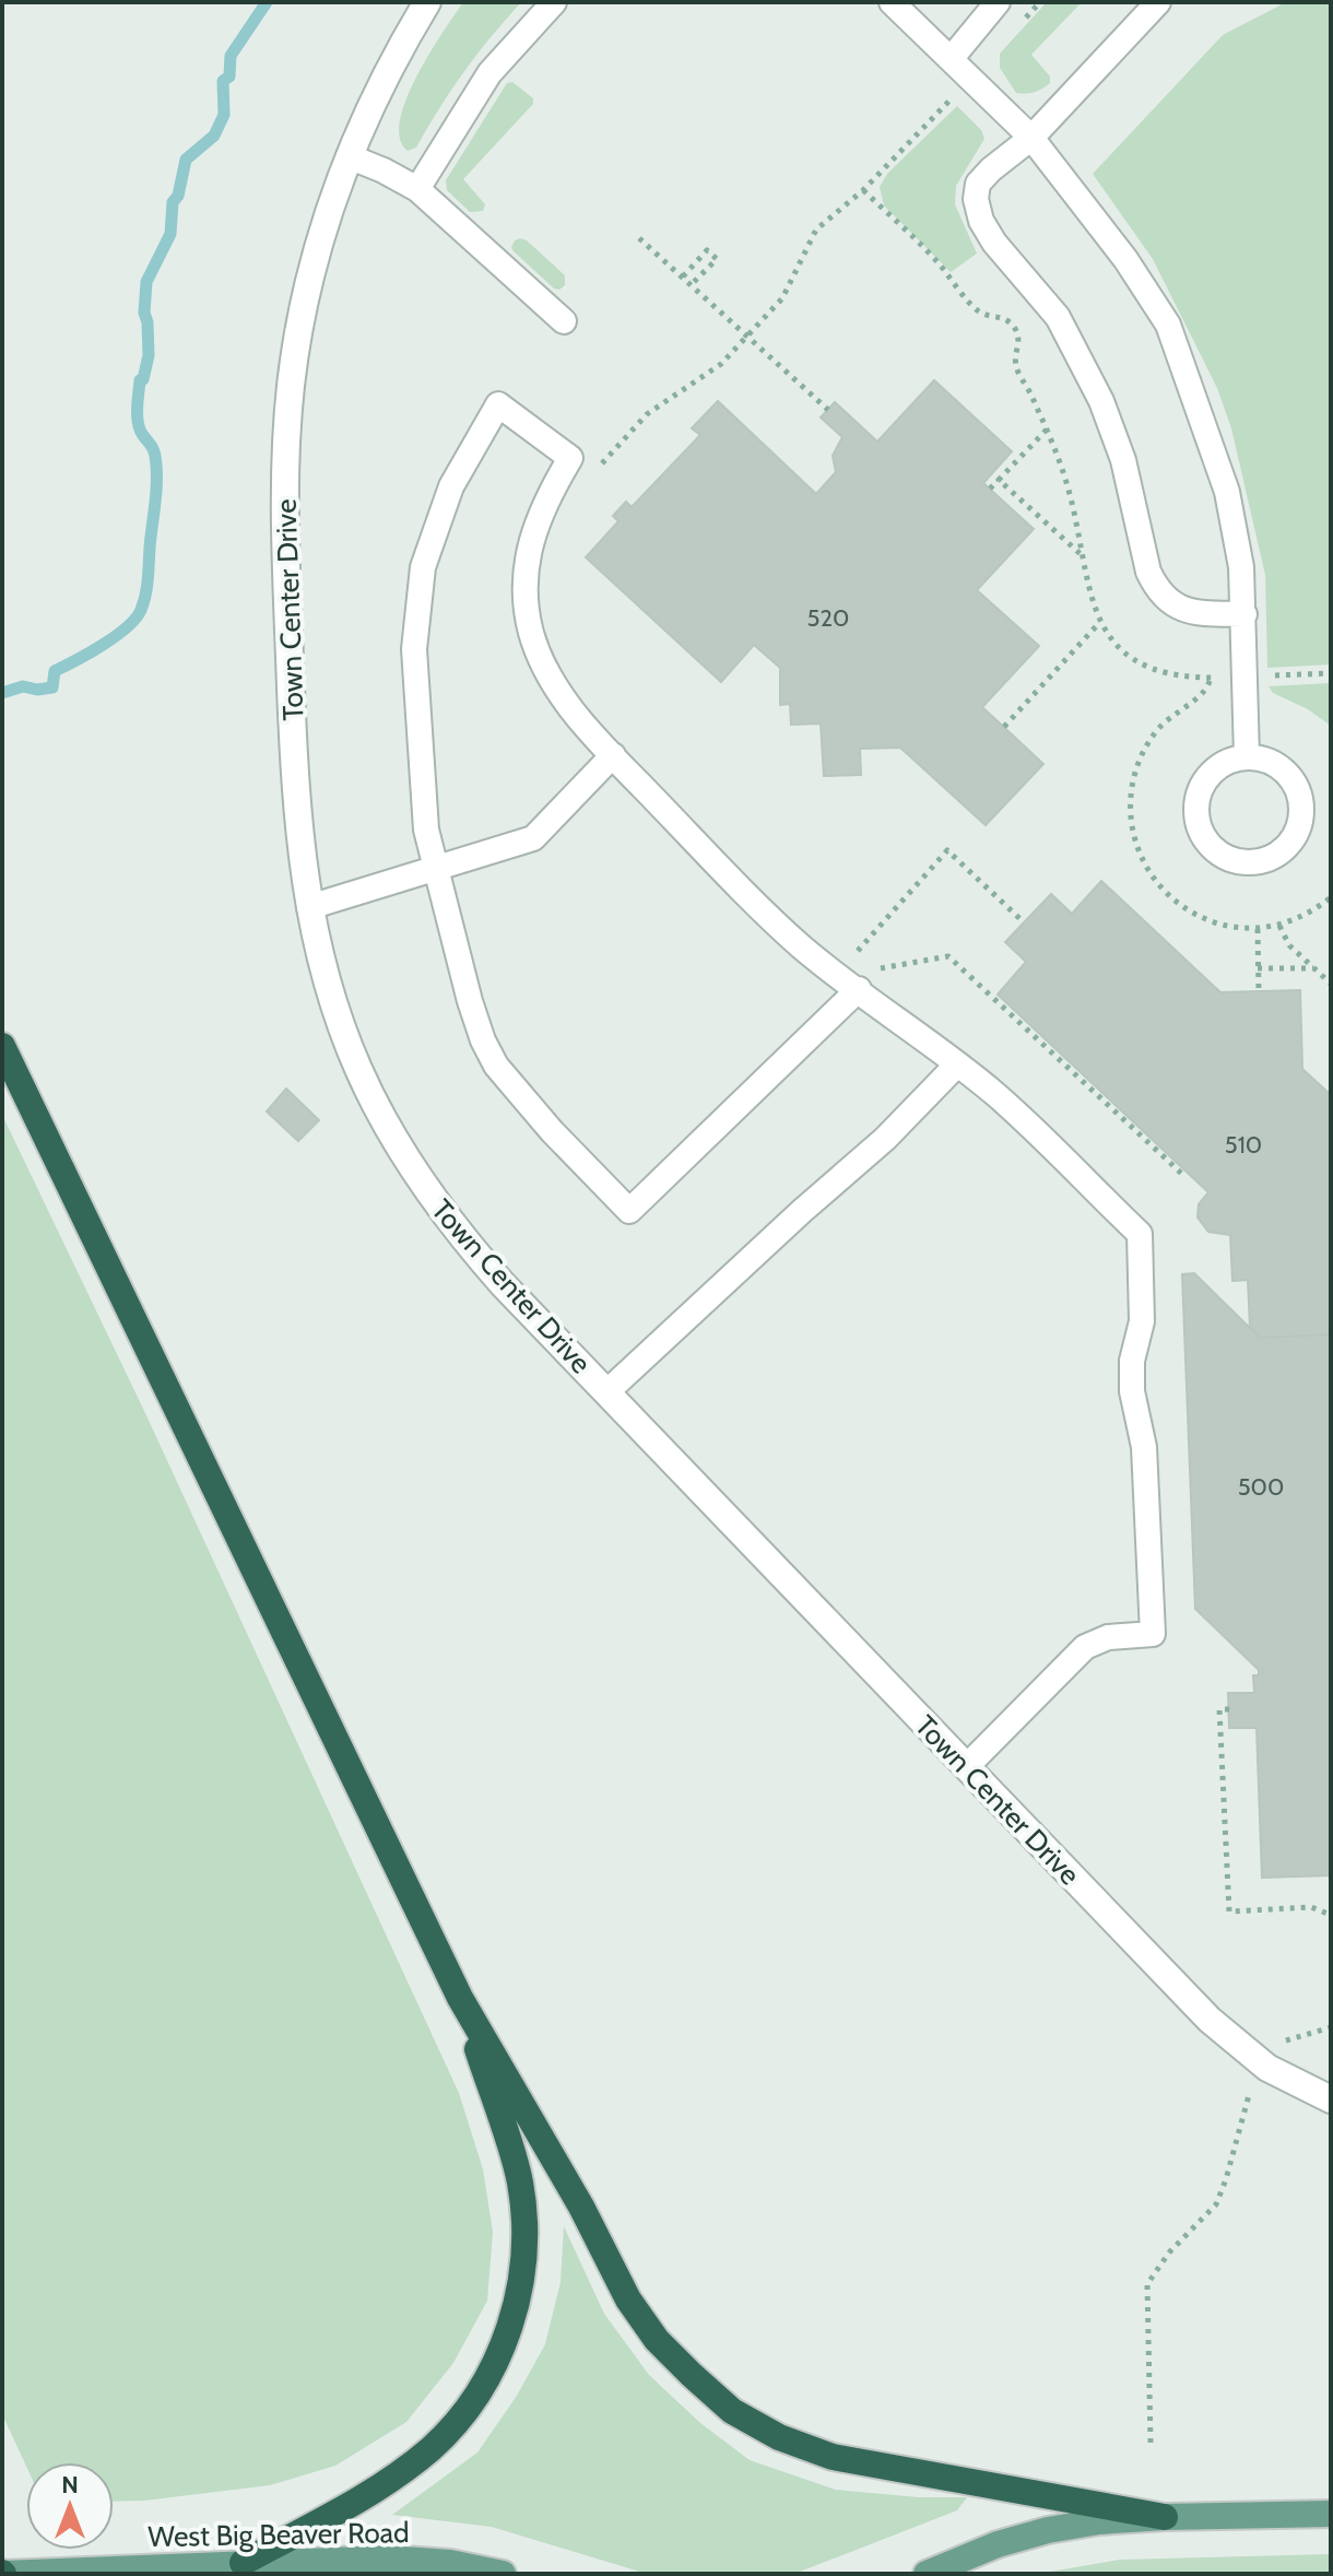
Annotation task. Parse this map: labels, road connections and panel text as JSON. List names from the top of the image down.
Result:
{
  "streets": {
    "main road": ["West Big Beaver Road"],
    "street": ["Town Center Drive"]
  },
  "house_numbers": ["520", "510", "500"],
  "north": "top"
}
